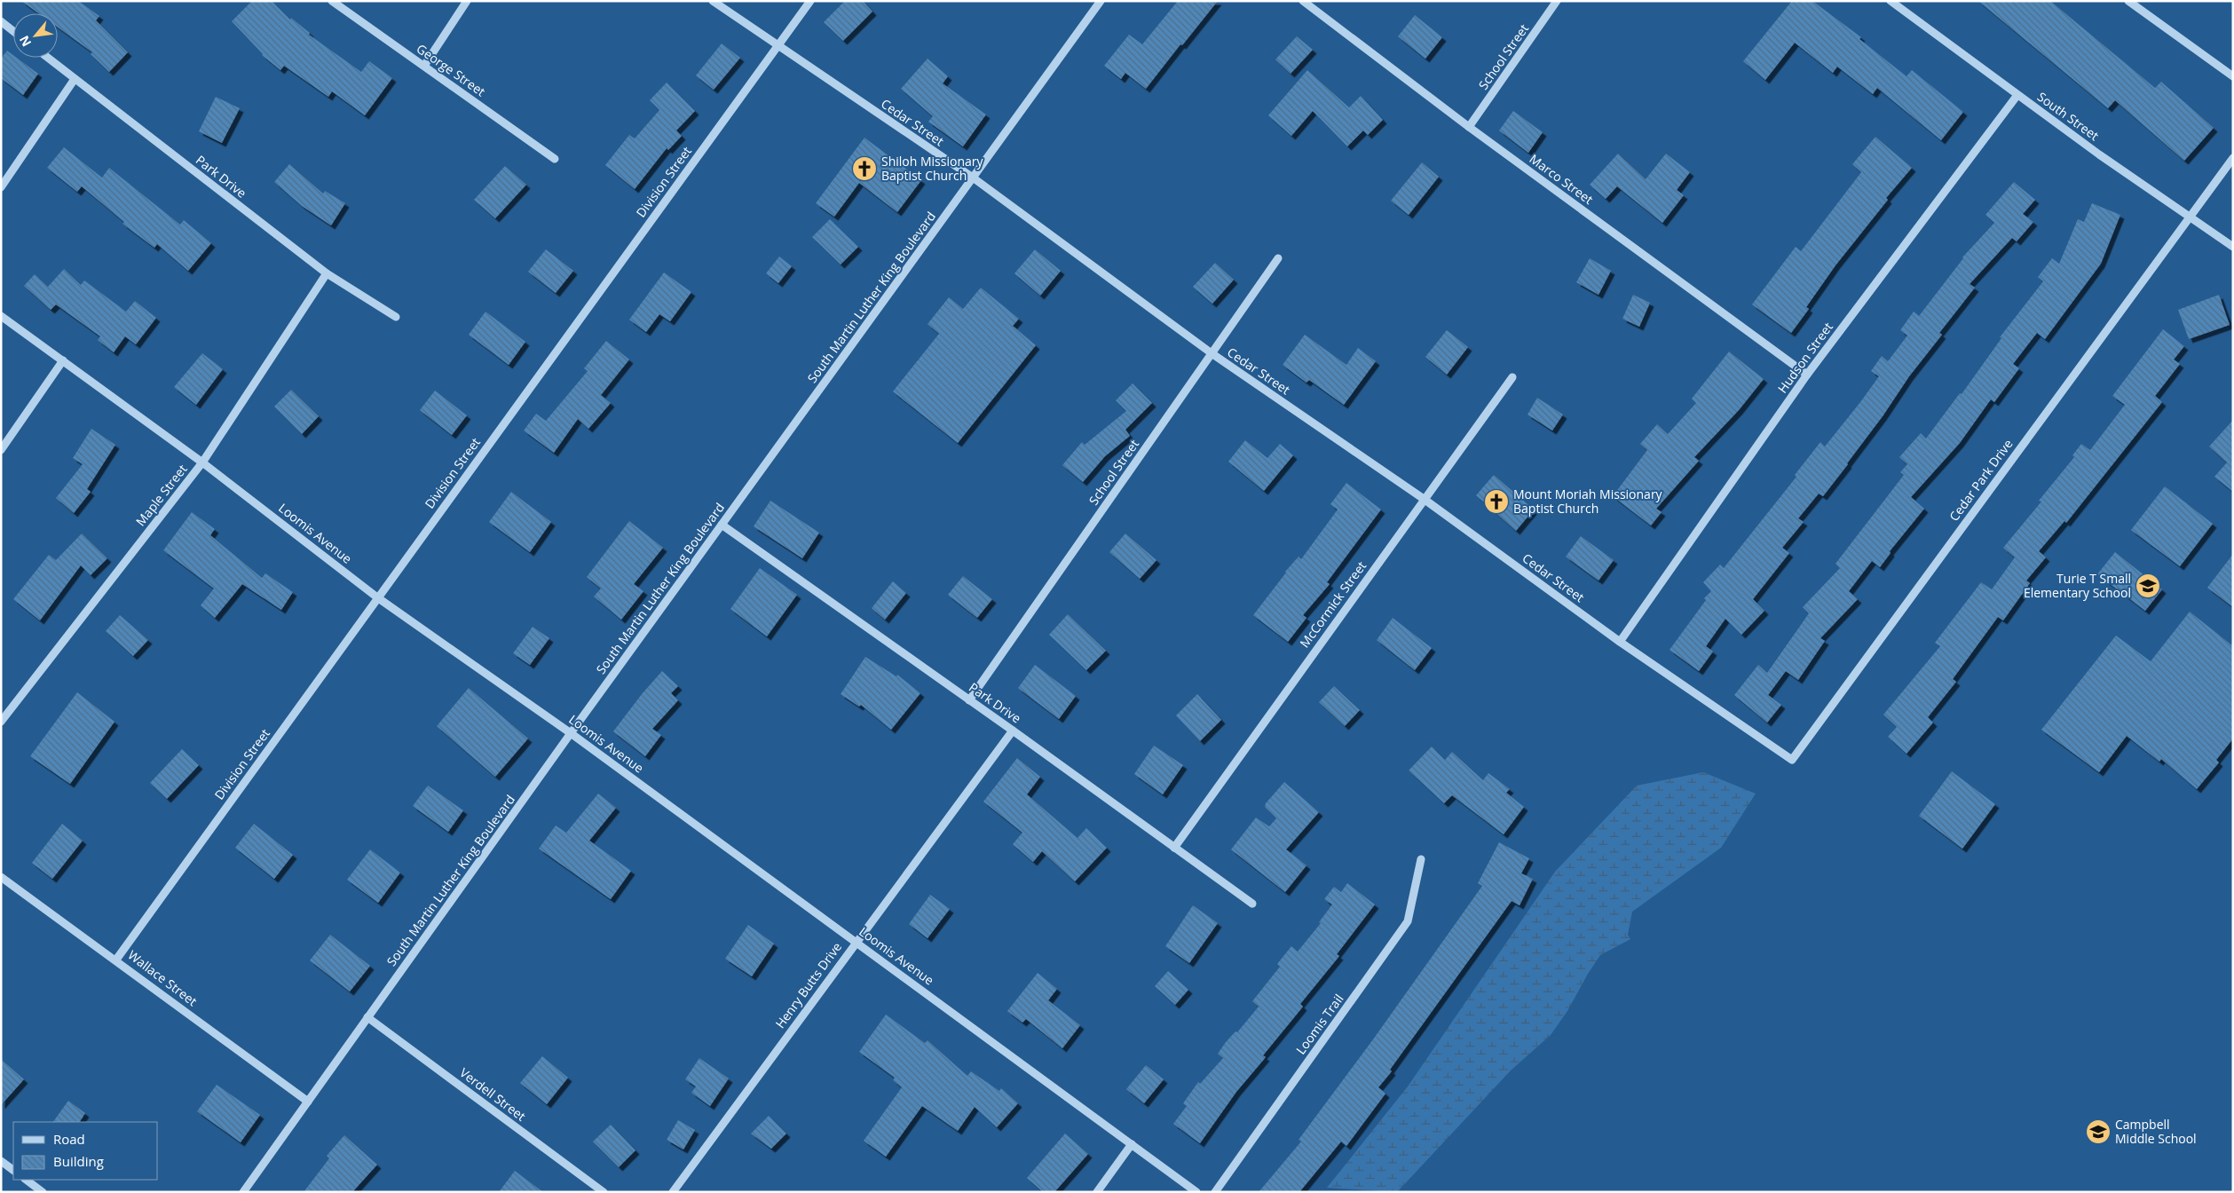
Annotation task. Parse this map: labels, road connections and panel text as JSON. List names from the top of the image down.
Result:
{
  "streets": {
    "street": [
      "School Street",
      "George Street",
      "South Street",
      "Cedar Street",
      "Park Drive",
      "Marco Street",
      "Division Street",
      "South Martin Luther King Boulevard",
      "Hudson Street",
      "Cedar Park Drive",
      "Maple Street",
      "Loomis Avenue",
      "McCormick Street",
      "Wallace Street",
      "Henry Butts Drive",
      "Loomis Trail",
      "Verdell Street"
    ]
  },
  "crossings": [
    ["School Street", "Cedar Street"],
    ["School Street", "Park Drive"],
    ["School Street", "Marco Street"],
    ["South Street", "Hudson Street"],
    ["South Street", "Cedar Park Drive"],
    ["Cedar Street", "Division Street"],
    ["Cedar Street", "South Martin Luther King Boulevard"],
    ["Cedar Street", "Hudson Street"],
    ["Cedar Street", "Cedar Park Drive"],
    ["Cedar Street", "McCormick Street"],
    ["Park Drive", "South Martin Luther King Boulevard"],
    ["Park Drive", "Maple Street"],
    ["Park Drive", "McCormick Street"],
    ["Park Drive", "Henry Butts Drive"],
    ["Marco Street", "Hudson Street"],
    ["Division Street", "Loomis Avenue"],
    ["Division Street", "Wallace Street"],
    ["South Martin Luther King Boulevard", "Loomis Avenue"],
    ["South Martin Luther King Boulevard", "Wallace Street"],
    ["South Martin Luther King Boulevard", "Verdell Street"],
    ["Maple Street", "Loomis Avenue"],
    ["Loomis Avenue", "Henry Butts Drive"]
  ],
  "places": {
    "church": ["Shiloh Missionary Baptist Church", "Mount Moriah Missionary Baptist Church"],
    "school or university": ["Turie T Small Elementary School", "Campbell Middle School"]
  },
  "legend": ["Road", "Building"],
  "north": "bottom left"
}
